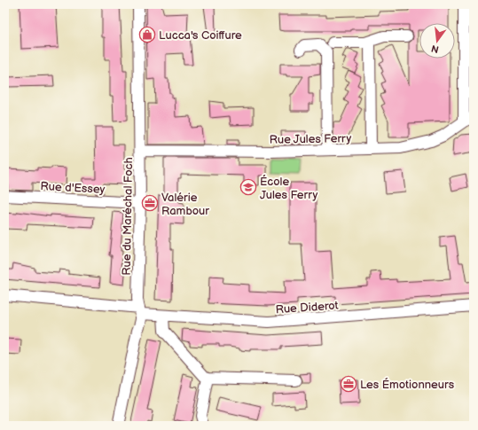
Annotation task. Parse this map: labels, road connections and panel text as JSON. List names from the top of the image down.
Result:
{
  "streets": {
    "street": [
      "Rue Jules Ferry",
      "Rue d'Essey",
      "Rue du Maréchal Foch",
      "Rue Diderot"
    ]
  },
  "crossings": [
    ["Rue Jules Ferry", "Rue du Maréchal Foch"],
    ["Rue d'Essey", "Rue du Maréchal Foch"],
    ["Rue du Maréchal Foch", "Rue Diderot"]
  ],
  "places": {
    "shop": ["Lucca's Coiffure"],
    "school or university": ["École Jules Ferry"],
    "office": ["Valérie Rambour", "Les Émotionneurs"]
  },
  "north": "bottom"
}
